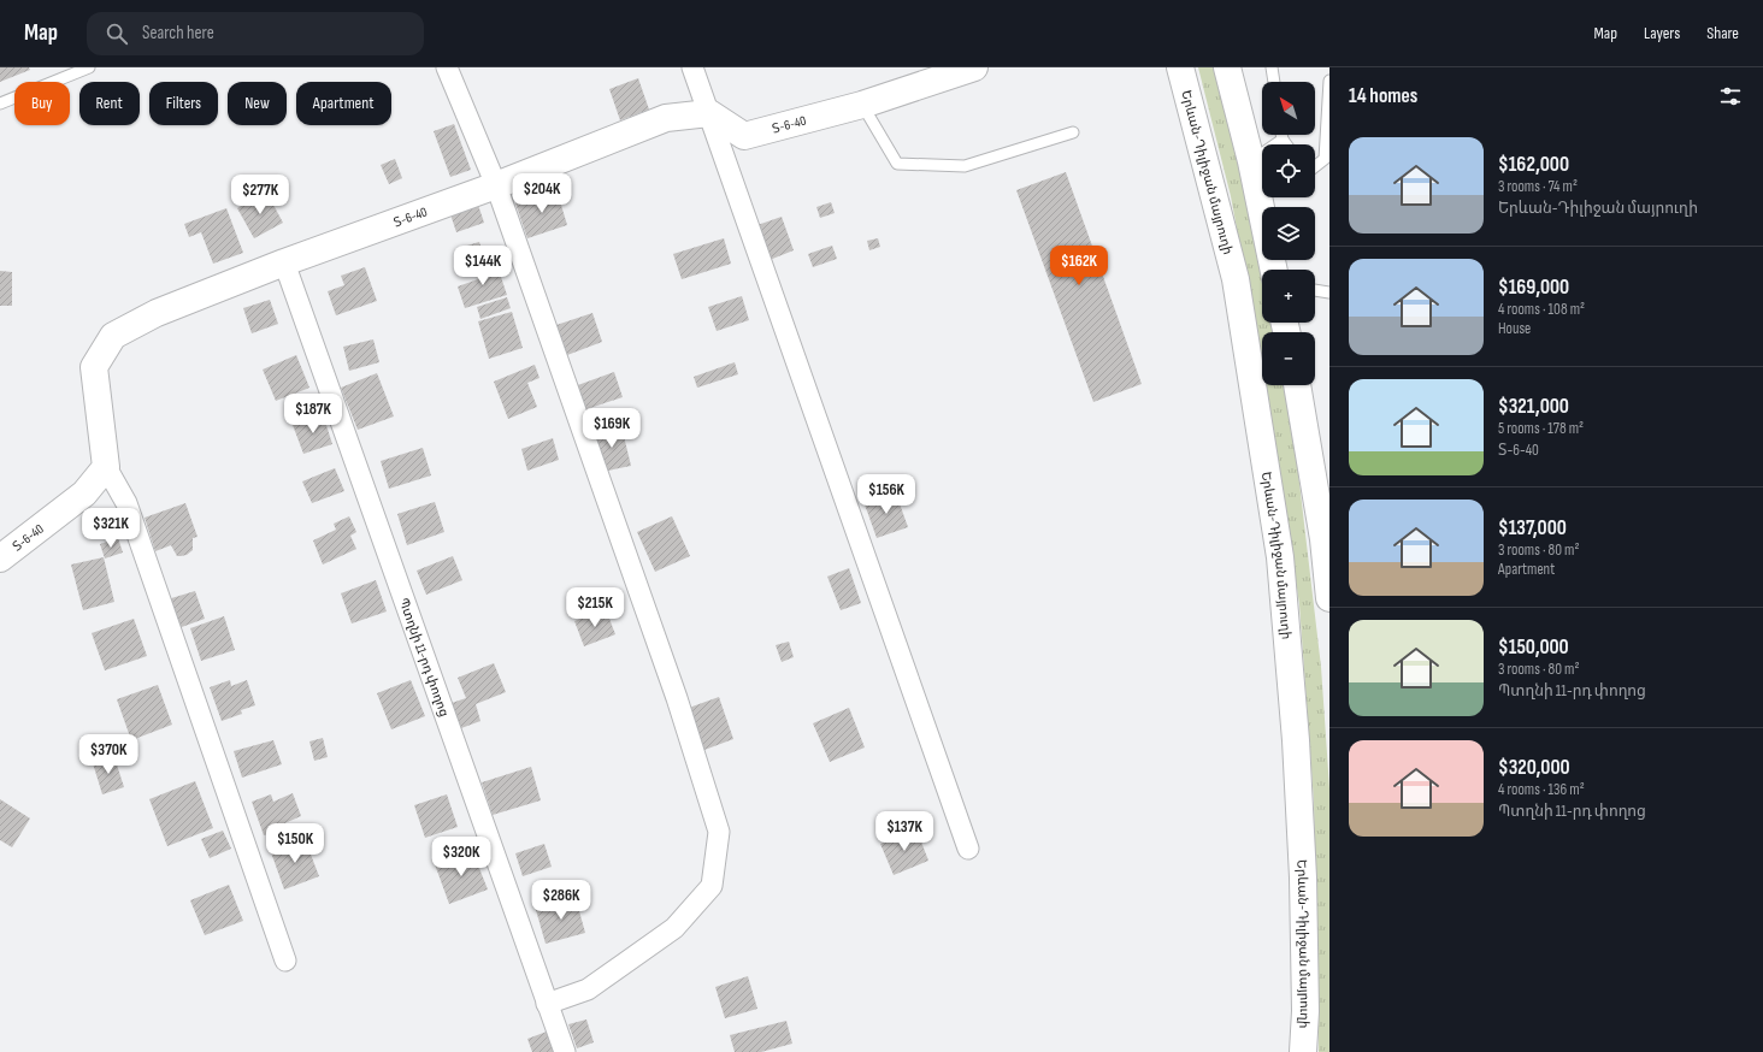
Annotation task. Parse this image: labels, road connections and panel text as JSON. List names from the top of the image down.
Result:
{
  "streets": {
    "main road": ["Տ-6-40", "Երևան-Դիլիջան մայրուղի"],
    "street": ["Պտղնի 11-րդ փողոց"]
  },
  "crossings": [
    ["Տ-6-40", "Պտղնի 11-րդ փողոց"]
  ],
  "north": "top left",
  "page": {
    "header": "Map",
    "search": "Search here",
    "nav": ["Map", "Layers", "Share"],
    "heading": "14 homes",
    "map_buttons": ["+", "−"],
    "chip": [
      "Buy",
      "Rent",
      "Filters",
      "New",
      "Apartment"
    ],
    "list": [
      {
        "name": "$162,000",
        "note": "3 rooms · 74 m² · Երևան-Դիլիջան մայրուղի"
      },
      {
        "name": "$169,000",
        "note": "4 rooms · 108 m² · House"
      },
      {
        "name": "$321,000",
        "note": "5 rooms · 178 m² · Տ-6-40"
      },
      {
        "name": "$137,000",
        "note": "3 rooms · 80 m² · Apartment"
      },
      {
        "name": "$150,000",
        "note": "3 rooms · 80 m² · Պտղնի 11-րդ փողոց"
      },
      {
        "name": "$320,000",
        "note": "4 rooms · 136 m² · Պտղնի 11-րդ փողոց"
      }
    ],
    "price": [
      "$204K",
      "$277K",
      "$144K",
      "$162K",
      "$187K",
      "$169K",
      "$156K",
      "$321K",
      "$215K",
      "$370K",
      "$137K",
      "$150K",
      "$320K",
      "$286K"
    ]
  }
}
